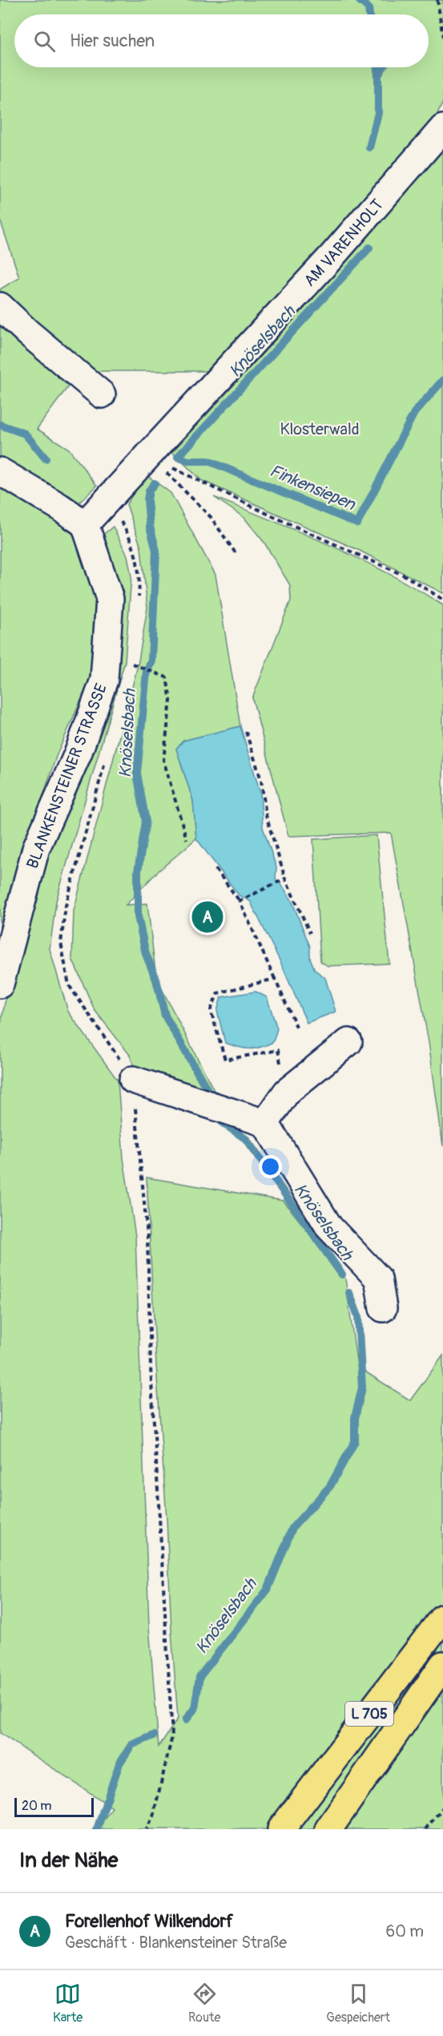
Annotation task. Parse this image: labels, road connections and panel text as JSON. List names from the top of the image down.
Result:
{
  "streets": {
    "main road": ["L 705"],
    "street": ["AM VARENHOLT", "BLANKENSTEINER STRASSE"]
  },
  "crossings": [
    ["AM VARENHOLT", "BLANKENSTEINER STRASSE"]
  ],
  "water": ["Knöselsbach", "Finkensiepen"],
  "parks": ["Klosterwald"],
  "scale_bar": "20 m",
  "page": {
    "search": "Hier suchen",
    "pins": "A",
    "scale": "20 m",
    "heading": "In der Nähe",
    "list": [
      {
        "mark": "A",
        "name": "Forellenhof Wilkendorf",
        "note": "Geschäft · Blankensteiner Straße",
        "value": "60 m"
      }
    ],
    "nav": ["Karte", "Route", "Gespeichert"]
  }
}
